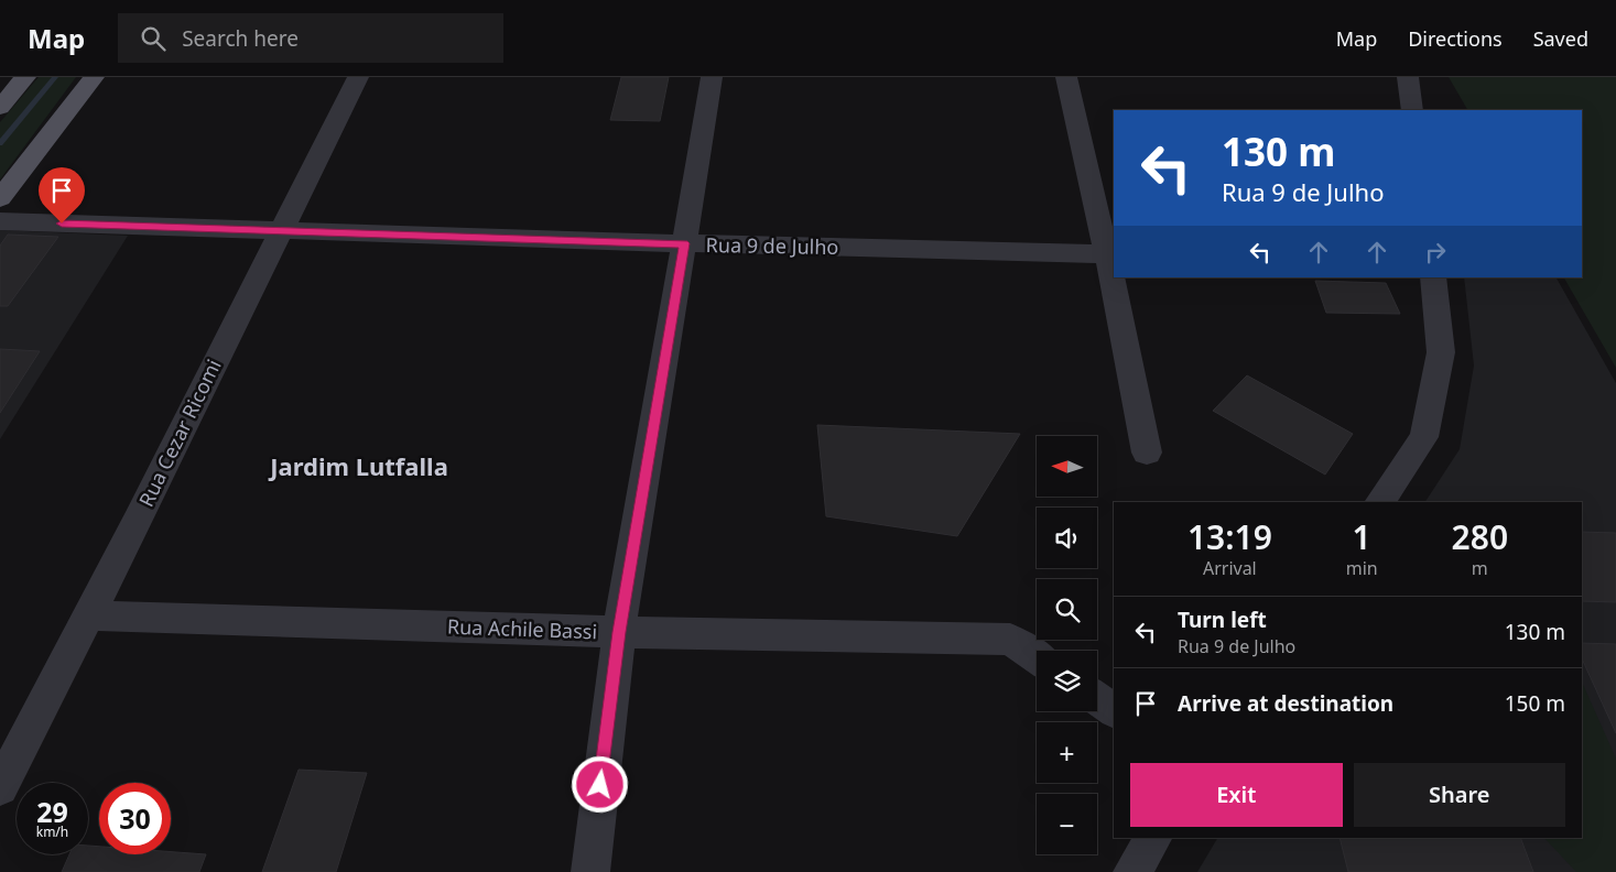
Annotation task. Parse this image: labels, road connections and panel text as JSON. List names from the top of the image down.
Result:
{
  "streets": {
    "street": ["Rua 9 de Julho", "Rua Cezar Ricomi", "Rua Achile Bassi"]
  },
  "crossings": [
    ["Rua 9 de Julho", "Rua Cezar Ricomi"],
    ["Rua Cezar Ricomi", "Rua Achile Bassi"]
  ],
  "districts": ["Jardim Lutfalla"],
  "north": "left",
  "page": {
    "header": "Map",
    "search": "Search here",
    "nav": ["Map", "Directions", "Saved"],
    "turn": ["130 m", "Rua 9 de Julho"],
    "map_buttons": ["+", "−"],
    "eta": [
      "13:19",
      "Arrival",
      "1",
      "min",
      "280",
      "m"
    ],
    "list": [
      {
        "name": "Turn left",
        "note": "Rua 9 de Julho",
        "value": "130 m"
      },
      {
        "name": "Arrive at destination",
        "value": "150 m"
      }
    ],
    "buttons": ["Exit", "Share"],
    "speed": "29 km/h",
    "limit": "30"
  }
}
